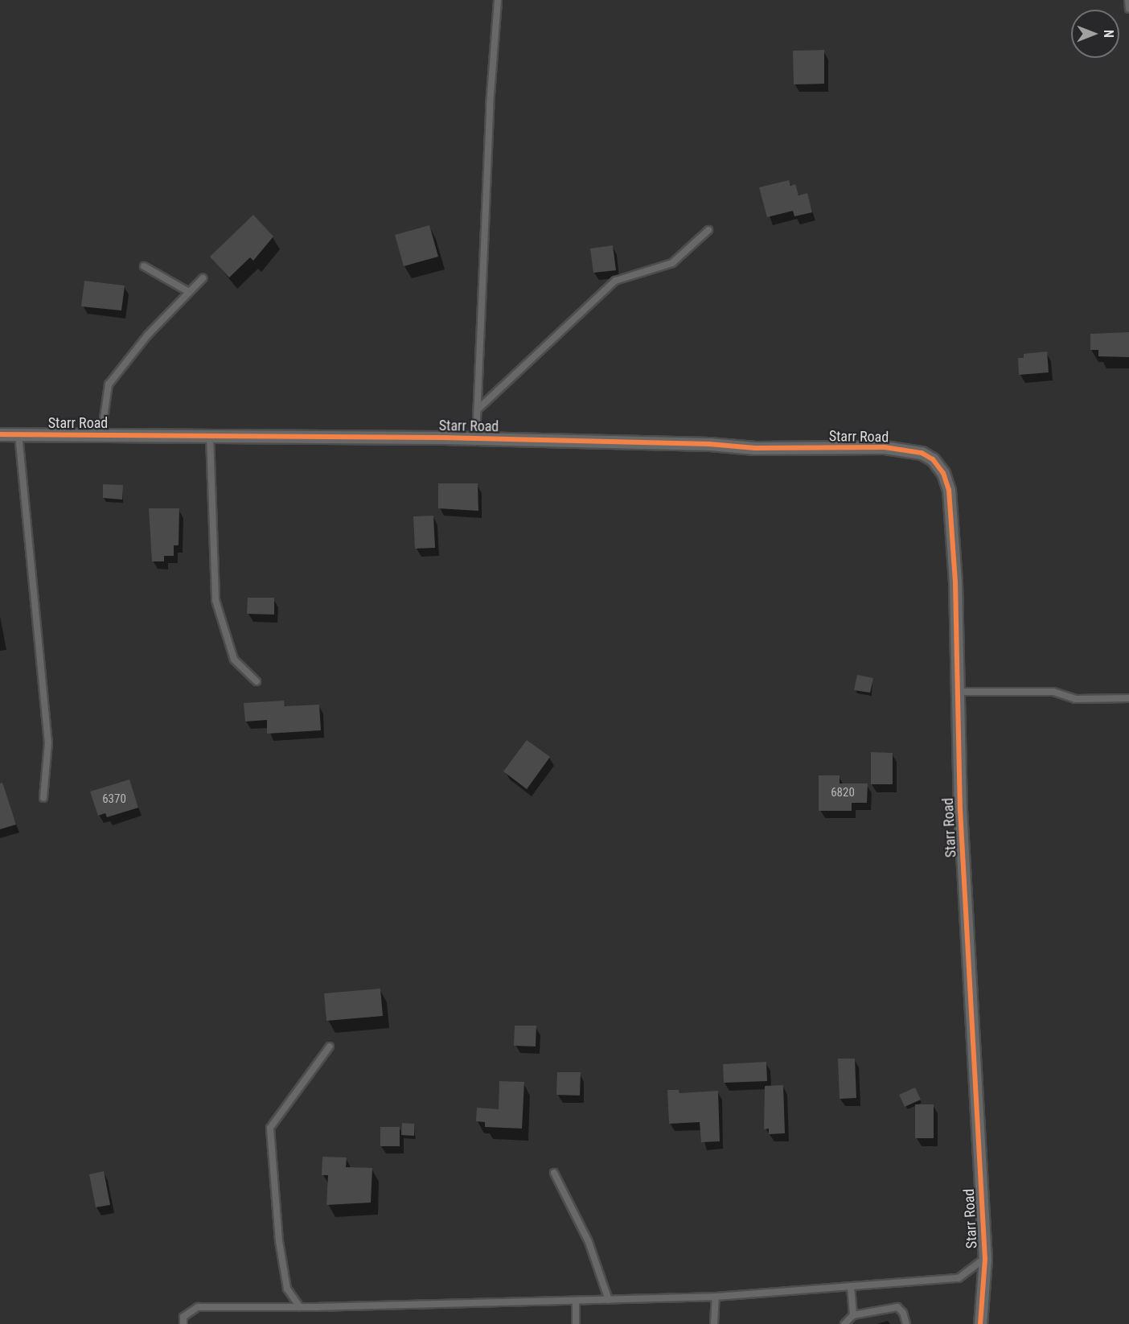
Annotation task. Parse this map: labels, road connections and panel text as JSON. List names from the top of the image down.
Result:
{
  "streets": {
    "street": ["Starr Road"]
  },
  "house_numbers": ["6820", "6370"],
  "north": "right"
}
